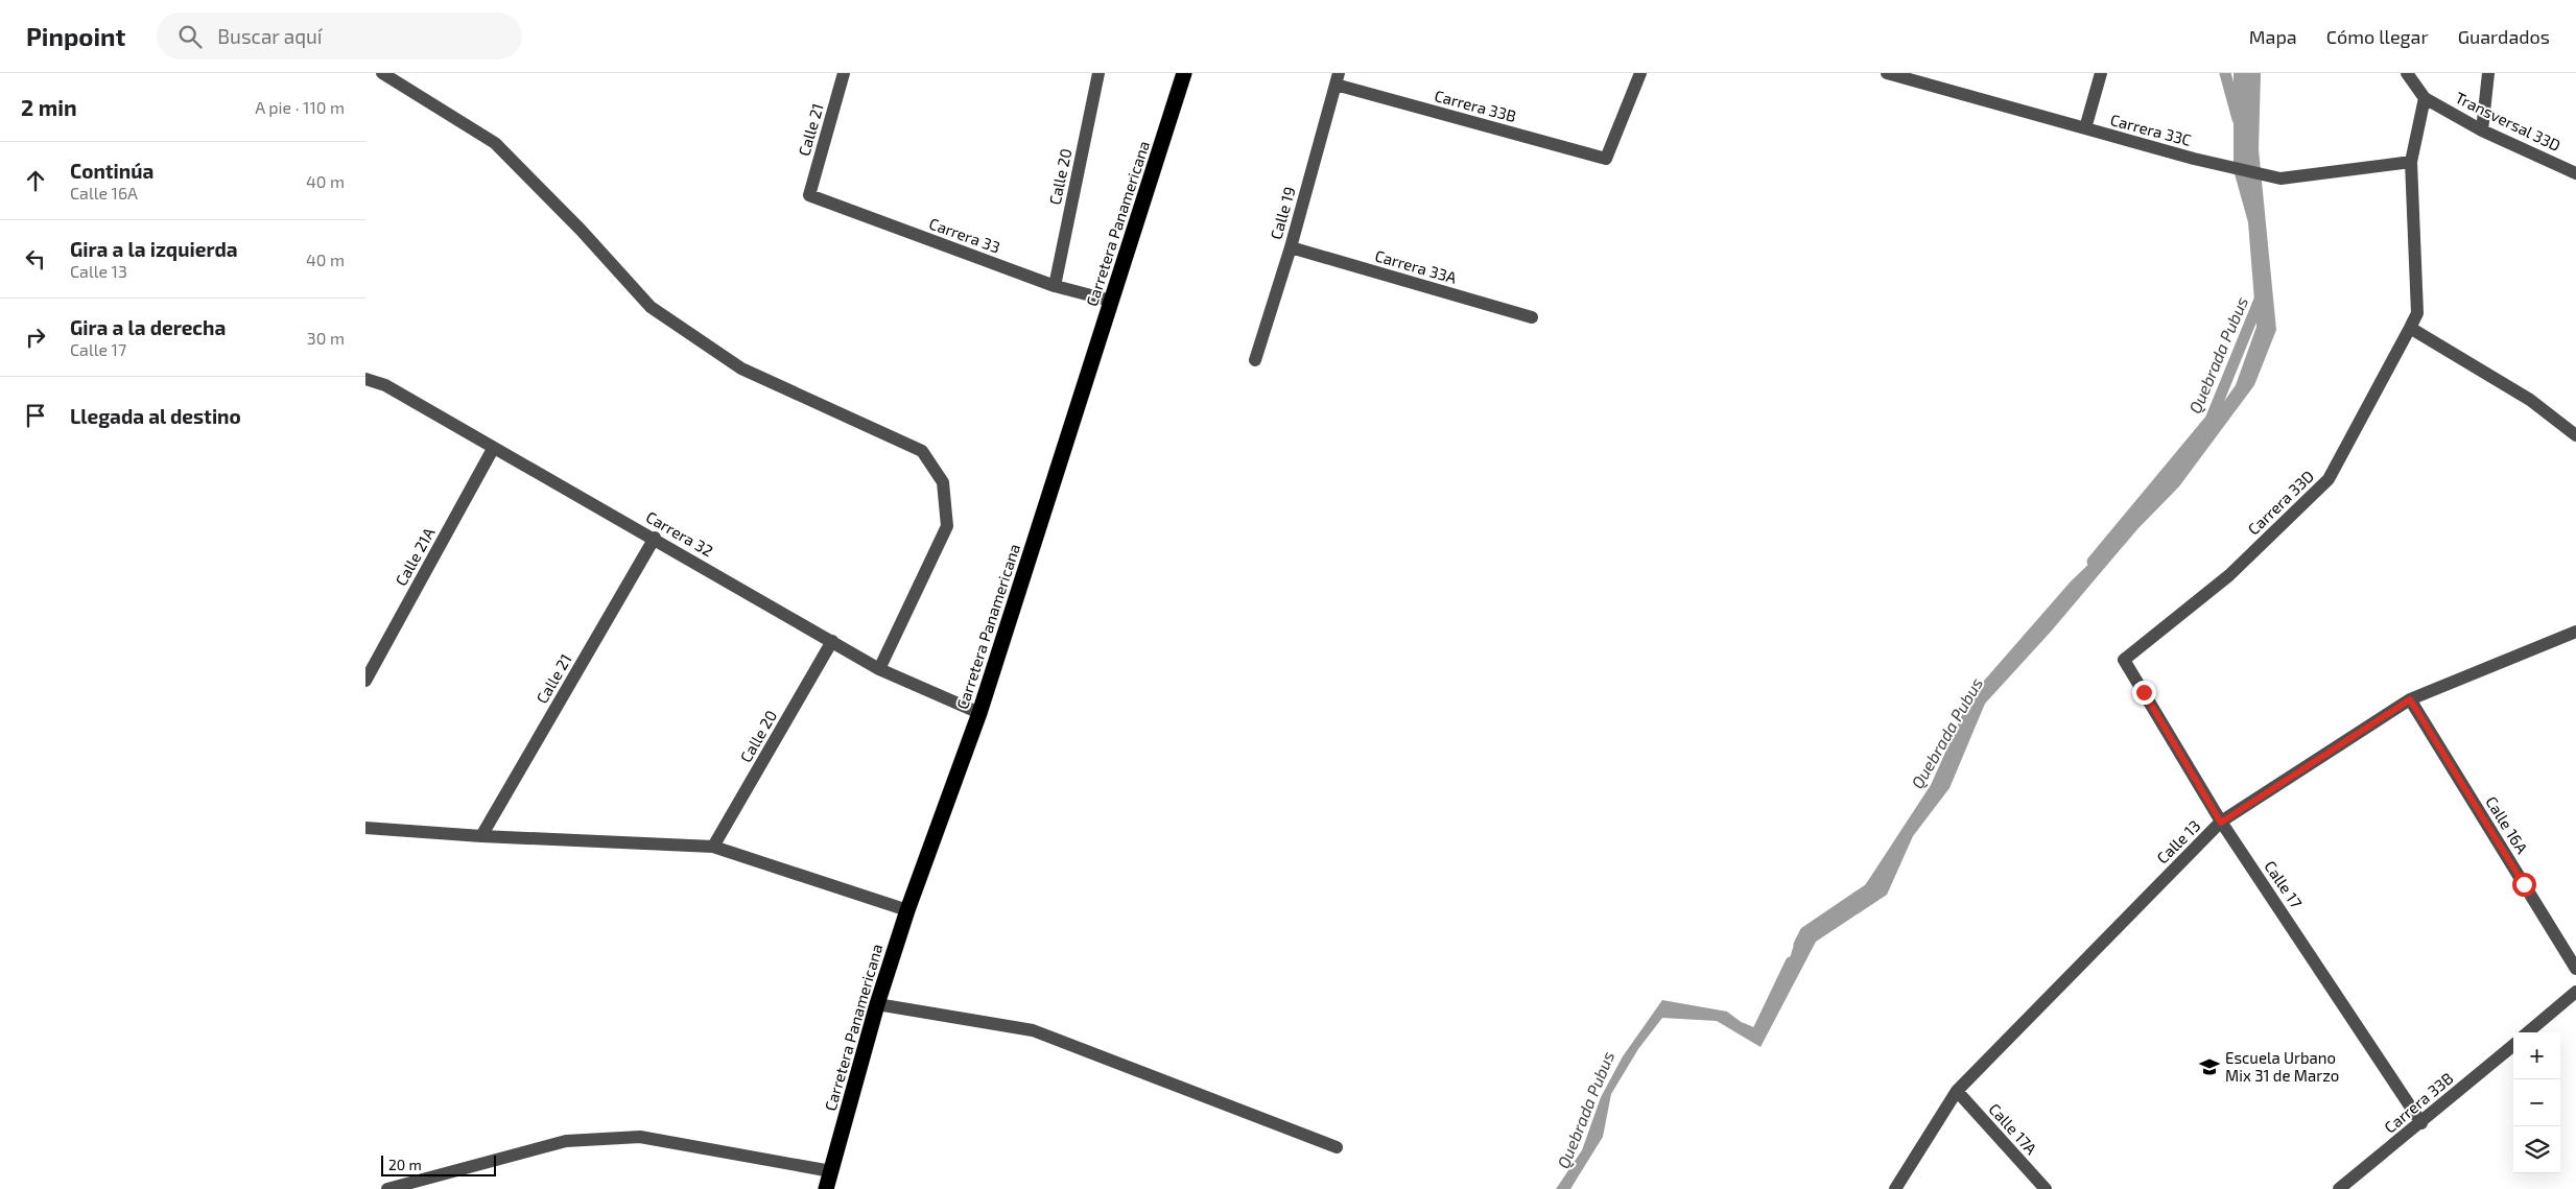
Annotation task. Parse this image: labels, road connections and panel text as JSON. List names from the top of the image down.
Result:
{
  "streets": {
    "highway": ["Carretera Panamericana"],
    "street": [
      "Carrera 33B",
      "Transversal 33D",
      "Calle 21",
      "Carrera 33C",
      "Calle 20",
      "Calle 19",
      "Carrera 33",
      "Carrera 33A",
      "Carrera 33D",
      "Carrera 32",
      "Calle 21A",
      "Calle 16A",
      "Calle 13",
      "Calle 17",
      "Calle 17A"
    ]
  },
  "crossings": [
    ["Carrera 33B", "Calle 19"],
    ["Carrera 33B", "Calle 17"],
    ["Transversal 33D", "Carrera 33D"],
    ["Calle 21", "Carrera 33"],
    ["Calle 21", "Carrera 32"],
    ["Carrera 33C", "Carrera 33D"],
    ["Calle 20", "Carrera 33"],
    ["Calle 20", "Carrera 32"],
    ["Calle 19", "Carrera 33A"],
    ["Carretera Panamericana", "Carrera 33"],
    ["Carretera Panamericana", "Carrera 32"],
    ["Carrera 33D", "Calle 17"],
    ["Carrera 32", "Calle 21A"],
    ["Calle 16A", "Calle 13"],
    ["Calle 13", "Calle 17"],
    ["Calle 13", "Calle 17A"]
  ],
  "water": ["Quebrada Pubus"],
  "places": {
    "school or university": ["Escuela Urbano Mix 31 de Marzo"]
  },
  "scale_bar": "20 m",
  "page": {
    "header": "Pinpoint",
    "search": "Buscar aquí",
    "nav": ["Mapa", "Cómo llegar", "Guardados"],
    "heading": ["2 min", "A pie · 110 m"],
    "list": [
      ["Continúa", "Calle 16A", "40 m"],
      ["Gira a la izquierda", "Calle 13", "40 m"],
      ["Gira a la derecha", "Calle 17", "30 m"],
      "Llegada al destino"
    ],
    "map_buttons": ["+", "−"],
    "scale": "20 m"
  }
}
